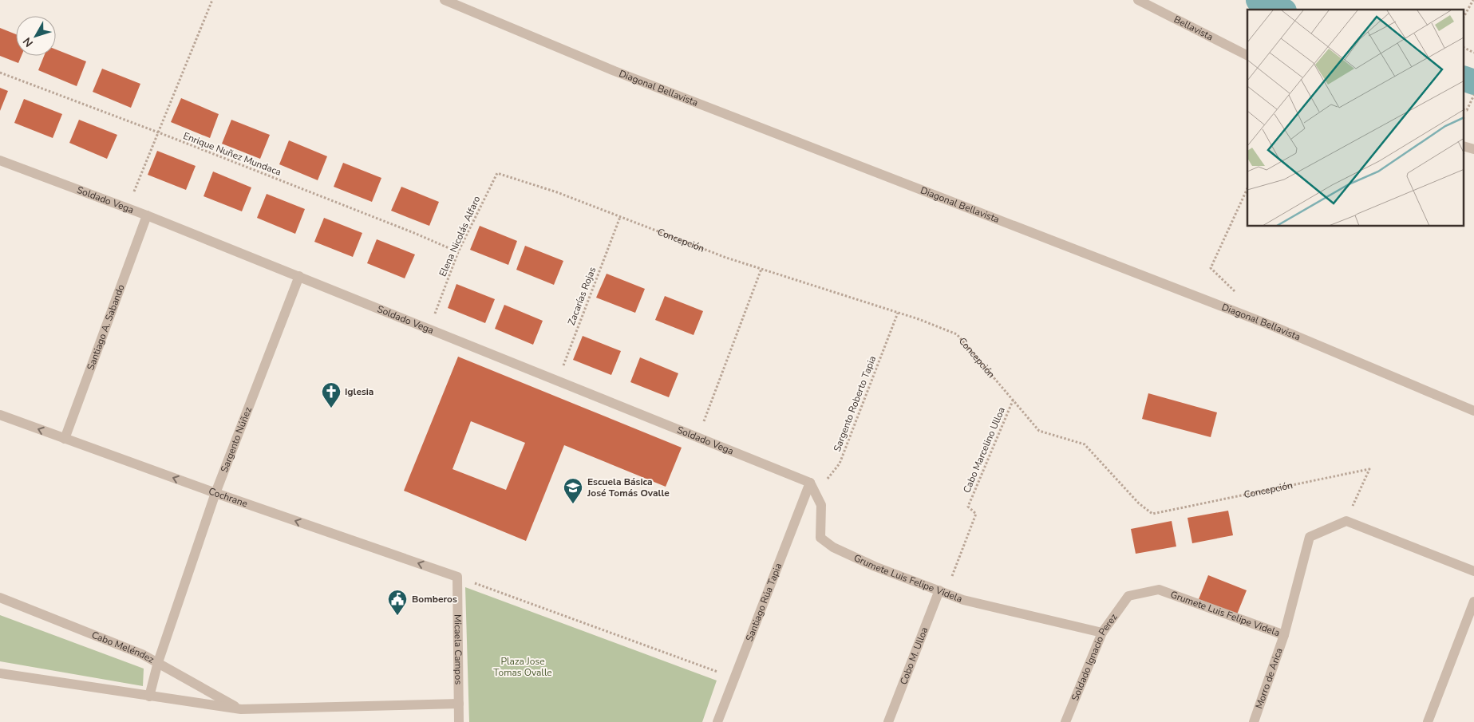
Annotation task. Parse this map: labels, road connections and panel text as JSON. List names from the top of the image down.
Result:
{
  "streets": {
    "street": [
      "Bellavista",
      "Diagonal Bellavista",
      "Soldado Vega",
      "Santiago A. Sabando",
      "Sargento Núñez",
      "Cochrane",
      "Grumete Luis Felipe Videla",
      "Santiago Rúa Tapia",
      "Cabo Meléndez",
      "Micaela Campos",
      "Cobo M. Ulloa",
      "Soldado Ignacio Perez",
      "Morro de Arica"
    ],
    "path": [
      "Enrique Nuñez Mundaca",
      "Elena Nicolás Alfaro",
      "Concepción",
      "Zacarías Rojas",
      "Sargento Roberto Tapia",
      "Cabo Marcelino Ulloa"
    ]
  },
  "crossings": [
    ["Enrique Nuñez Mundaca", "Elena Nicolás Alfaro"],
    ["Soldado Vega", "Elena Nicolás Alfaro"],
    ["Soldado Vega", "Zacarías Rojas"],
    ["Soldado Vega", "Santiago A. Sabando"],
    ["Soldado Vega", "Sargento Núñez"],
    ["Soldado Vega", "Grumete Luis Felipe Videla"],
    ["Soldado Vega", "Santiago Rúa Tapia"],
    ["Elena Nicolás Alfaro", "Concepción"],
    ["Concepción", "Zacarías Rojas"],
    ["Concepción", "Sargento Roberto Tapia"],
    ["Concepción", "Cabo Marcelino Ulloa"],
    ["Concepción", "Grumete Luis Felipe Videla"],
    ["Santiago A. Sabando", "Cochrane"],
    ["Sargento Roberto Tapia", "Grumete Luis Felipe Videla"],
    ["Sargento Núñez", "Cochrane"],
    ["Sargento Núñez", "Cabo Meléndez"],
    ["Cabo Marcelino Ulloa", "Grumete Luis Felipe Videla"],
    ["Cabo Marcelino Ulloa", "Cobo M. Ulloa"],
    ["Cochrane", "Micaela Campos"],
    ["Grumete Luis Felipe Videla", "Santiago Rúa Tapia"],
    ["Grumete Luis Felipe Videla", "Cobo M. Ulloa"],
    ["Grumete Luis Felipe Videla", "Soldado Ignacio Perez"],
    ["Grumete Luis Felipe Videla", "Morro de Arica"]
  ],
  "one_way": ["Cochrane"],
  "parks": ["Plaza Jose Tomas Ovalle"],
  "places": {
    "church": ["Iglesia"],
    "school or university": ["Escuela Básica José Tomás Ovalle"],
    "public building": ["Bomberos"]
  },
  "north": "bottom left"
}
